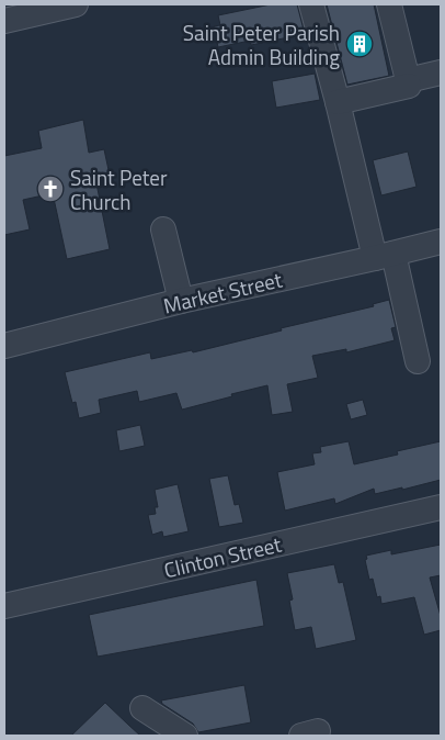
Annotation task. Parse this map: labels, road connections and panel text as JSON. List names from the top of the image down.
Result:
{
  "streets": {
    "street": ["Market Street", "Clinton Street"]
  },
  "places": {
    "building": ["Saint Peter Parish Admin Building"],
    "church": ["Saint Peter Church"]
  }
}
